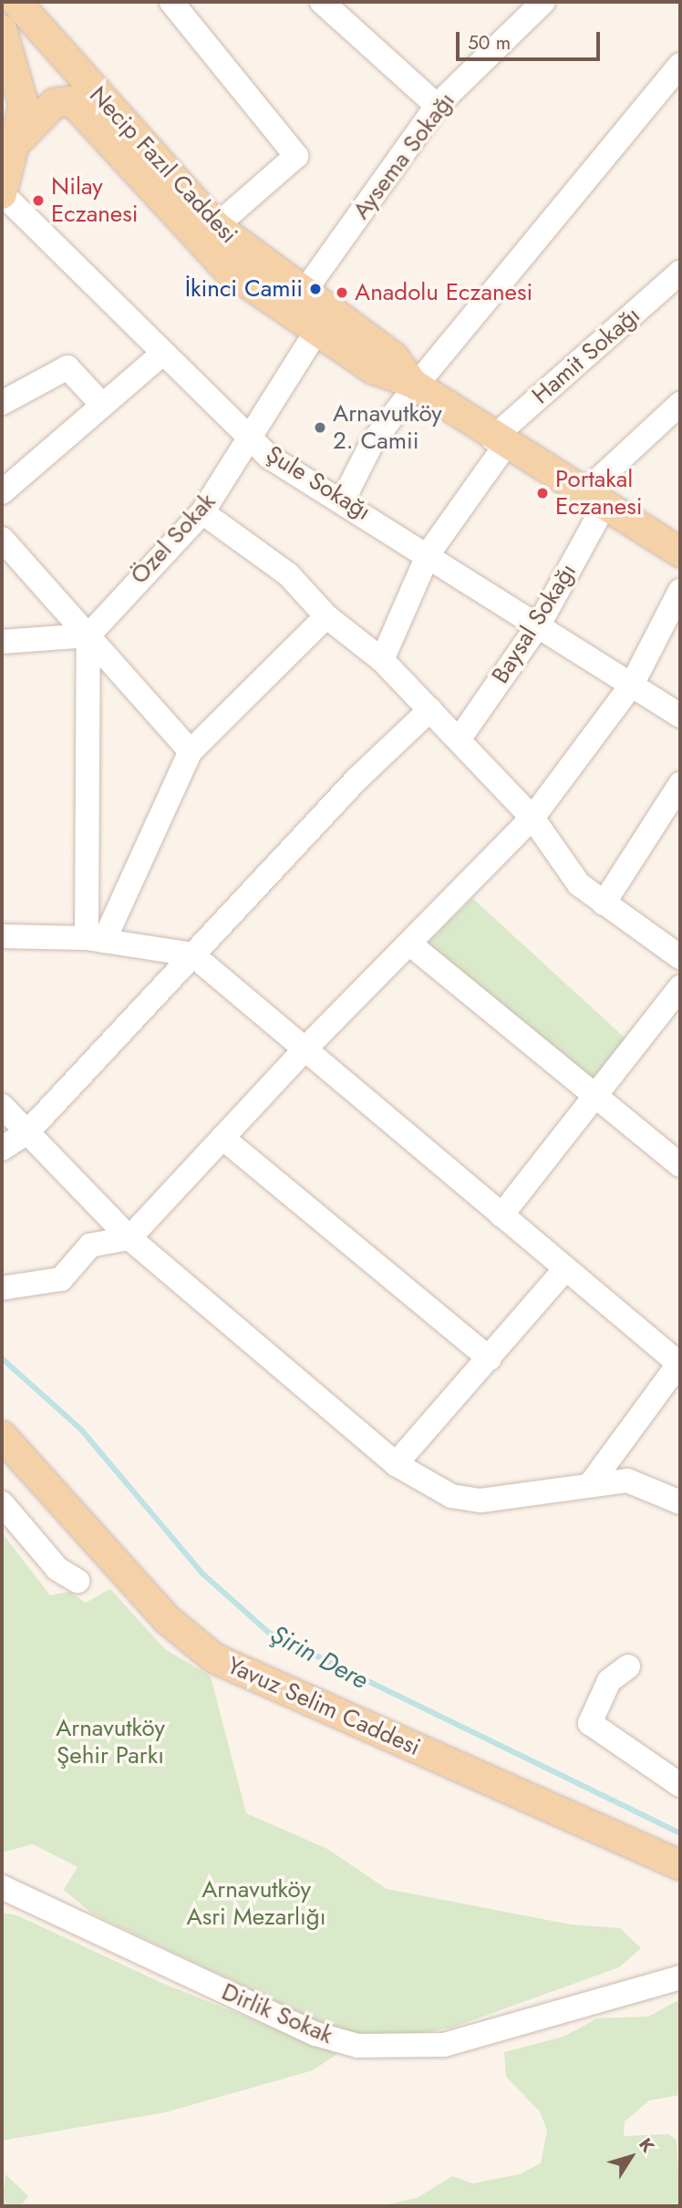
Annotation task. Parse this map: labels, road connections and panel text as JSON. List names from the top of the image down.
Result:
{
  "streets": {
    "main road": ["Necip Fazıl Caddesi", "Yavuz Selim Caddesi"],
    "street": [
      "Aysema Sokağı",
      "Hamit Sokağı",
      "Şule Sokağı",
      "Özel Sokak",
      "Baysal Sokağı",
      "Dirlik Sokak"
    ]
  },
  "crossings": [
    ["Aysema Sokağı", "Necip Fazıl Caddesi"],
    ["Necip Fazıl Caddesi", "Hamit Sokağı"],
    ["Necip Fazıl Caddesi", "Özel Sokak"],
    ["Necip Fazıl Caddesi", "Baysal Sokağı"],
    ["Hamit Sokağı", "Şule Sokağı"],
    ["Şule Sokağı", "Özel Sokak"],
    ["Şule Sokağı", "Baysal Sokağı"]
  ],
  "water": ["Şirin Dere"],
  "parks": ["Arnavutköy Şehir Parkı", "Arnavutköy Asri Mezarlığı"],
  "places": [
    "Nilay Eczanesi",
    "İkinci Camii",
    "Anadolu Eczanesi",
    "Arnavutköy 2. Camii",
    "Portakal Eczanesi"
  ],
  "scale_bar": "50 m",
  "north": "top right"
}
